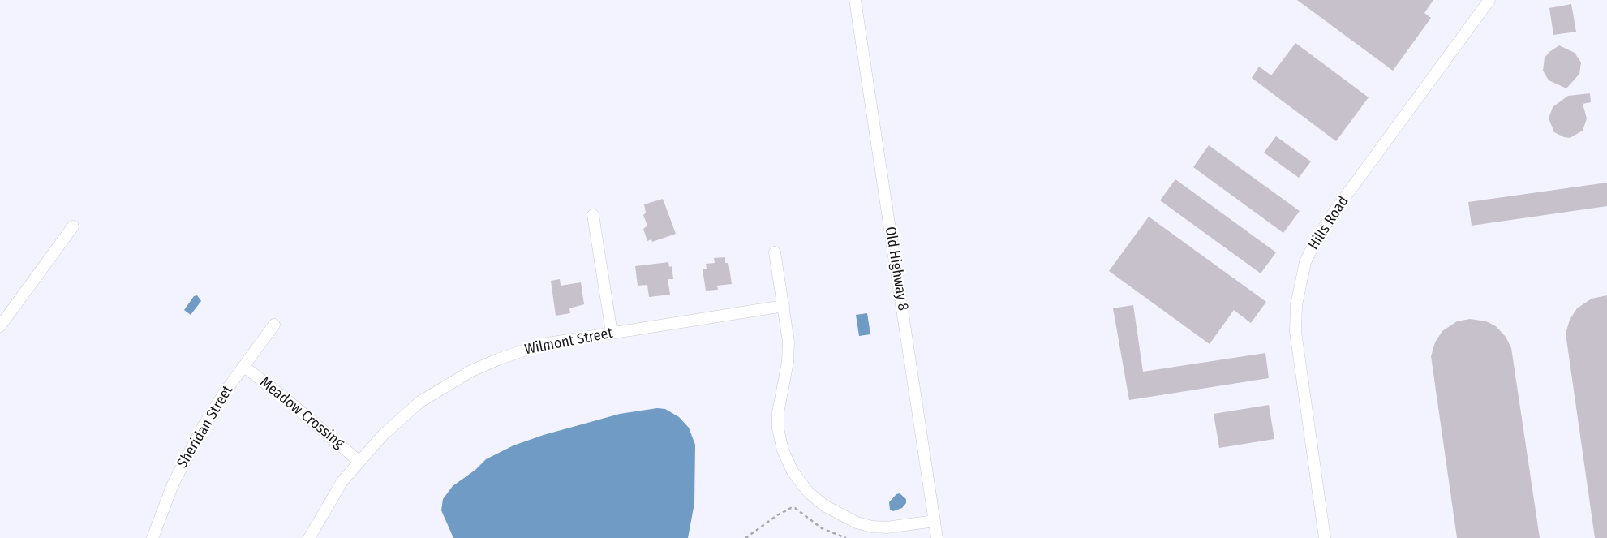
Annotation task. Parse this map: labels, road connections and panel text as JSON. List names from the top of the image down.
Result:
{
  "streets": {
    "street": [
      "Hills Road",
      "Old Highway 8",
      "Wilmont Street",
      "Meadow Crossing",
      "Sheridan Street"
    ]
  },
  "crossings": [
    ["Wilmont Street", "Meadow Crossing"],
    ["Meadow Crossing", "Sheridan Street"]
  ]
}
